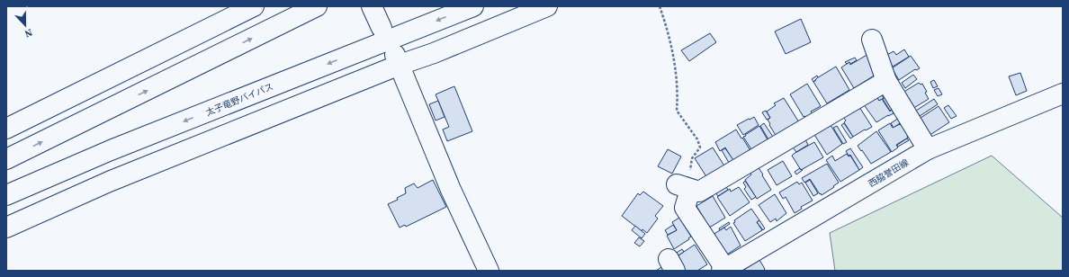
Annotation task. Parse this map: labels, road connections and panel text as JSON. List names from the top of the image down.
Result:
{
  "streets": {
    "main road": ["太子竜野バイパス", "西脇誉田線"]
  },
  "north": "bottom"
}
